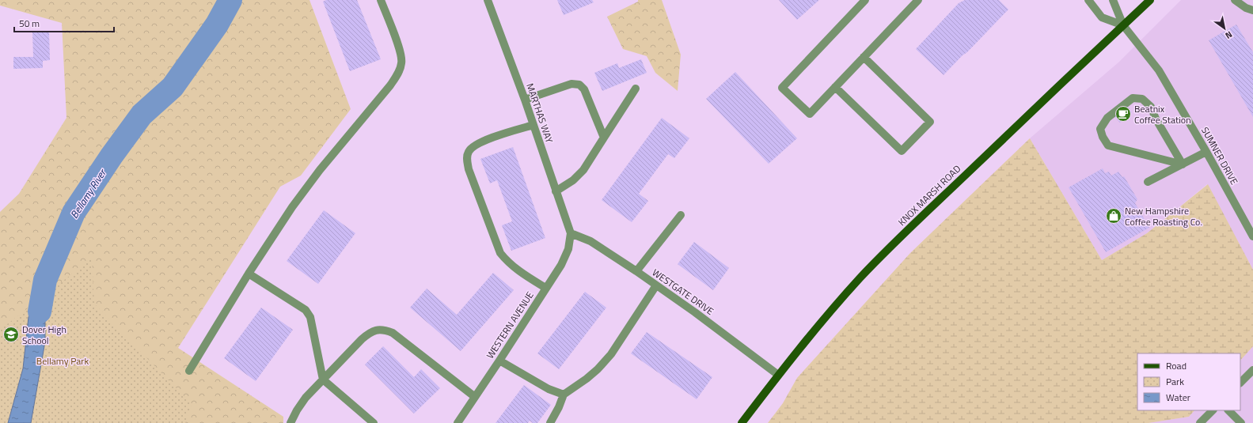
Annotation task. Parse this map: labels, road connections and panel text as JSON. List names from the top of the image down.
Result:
{
  "streets": {
    "main road": ["KNOX MARSH ROAD"],
    "street": [
      "MARTHAS WAY",
      "SUMNER DRIVE",
      "WESTGATE DRIVE",
      "WESTERN AVENUE"
    ]
  },
  "crossings": [
    ["MARTHAS WAY", "WESTGATE DRIVE"],
    ["MARTHAS WAY", "WESTERN AVENUE"],
    ["SUMNER DRIVE", "KNOX MARSH ROAD"],
    ["KNOX MARSH ROAD", "WESTGATE DRIVE"],
    ["WESTGATE DRIVE", "WESTERN AVENUE"]
  ],
  "water": ["Bellamy River"],
  "parks": ["Bellamy Park"],
  "places": {
    "cafe": ["Beatnix Coffee Station"],
    "shop": ["New Hampshire Coffee Roasting Co."],
    "school or university": ["Dover High School"]
  },
  "legend": ["Road", "Park", "Water"],
  "scale_bar": "50 m",
  "north": "bottom right"
}
